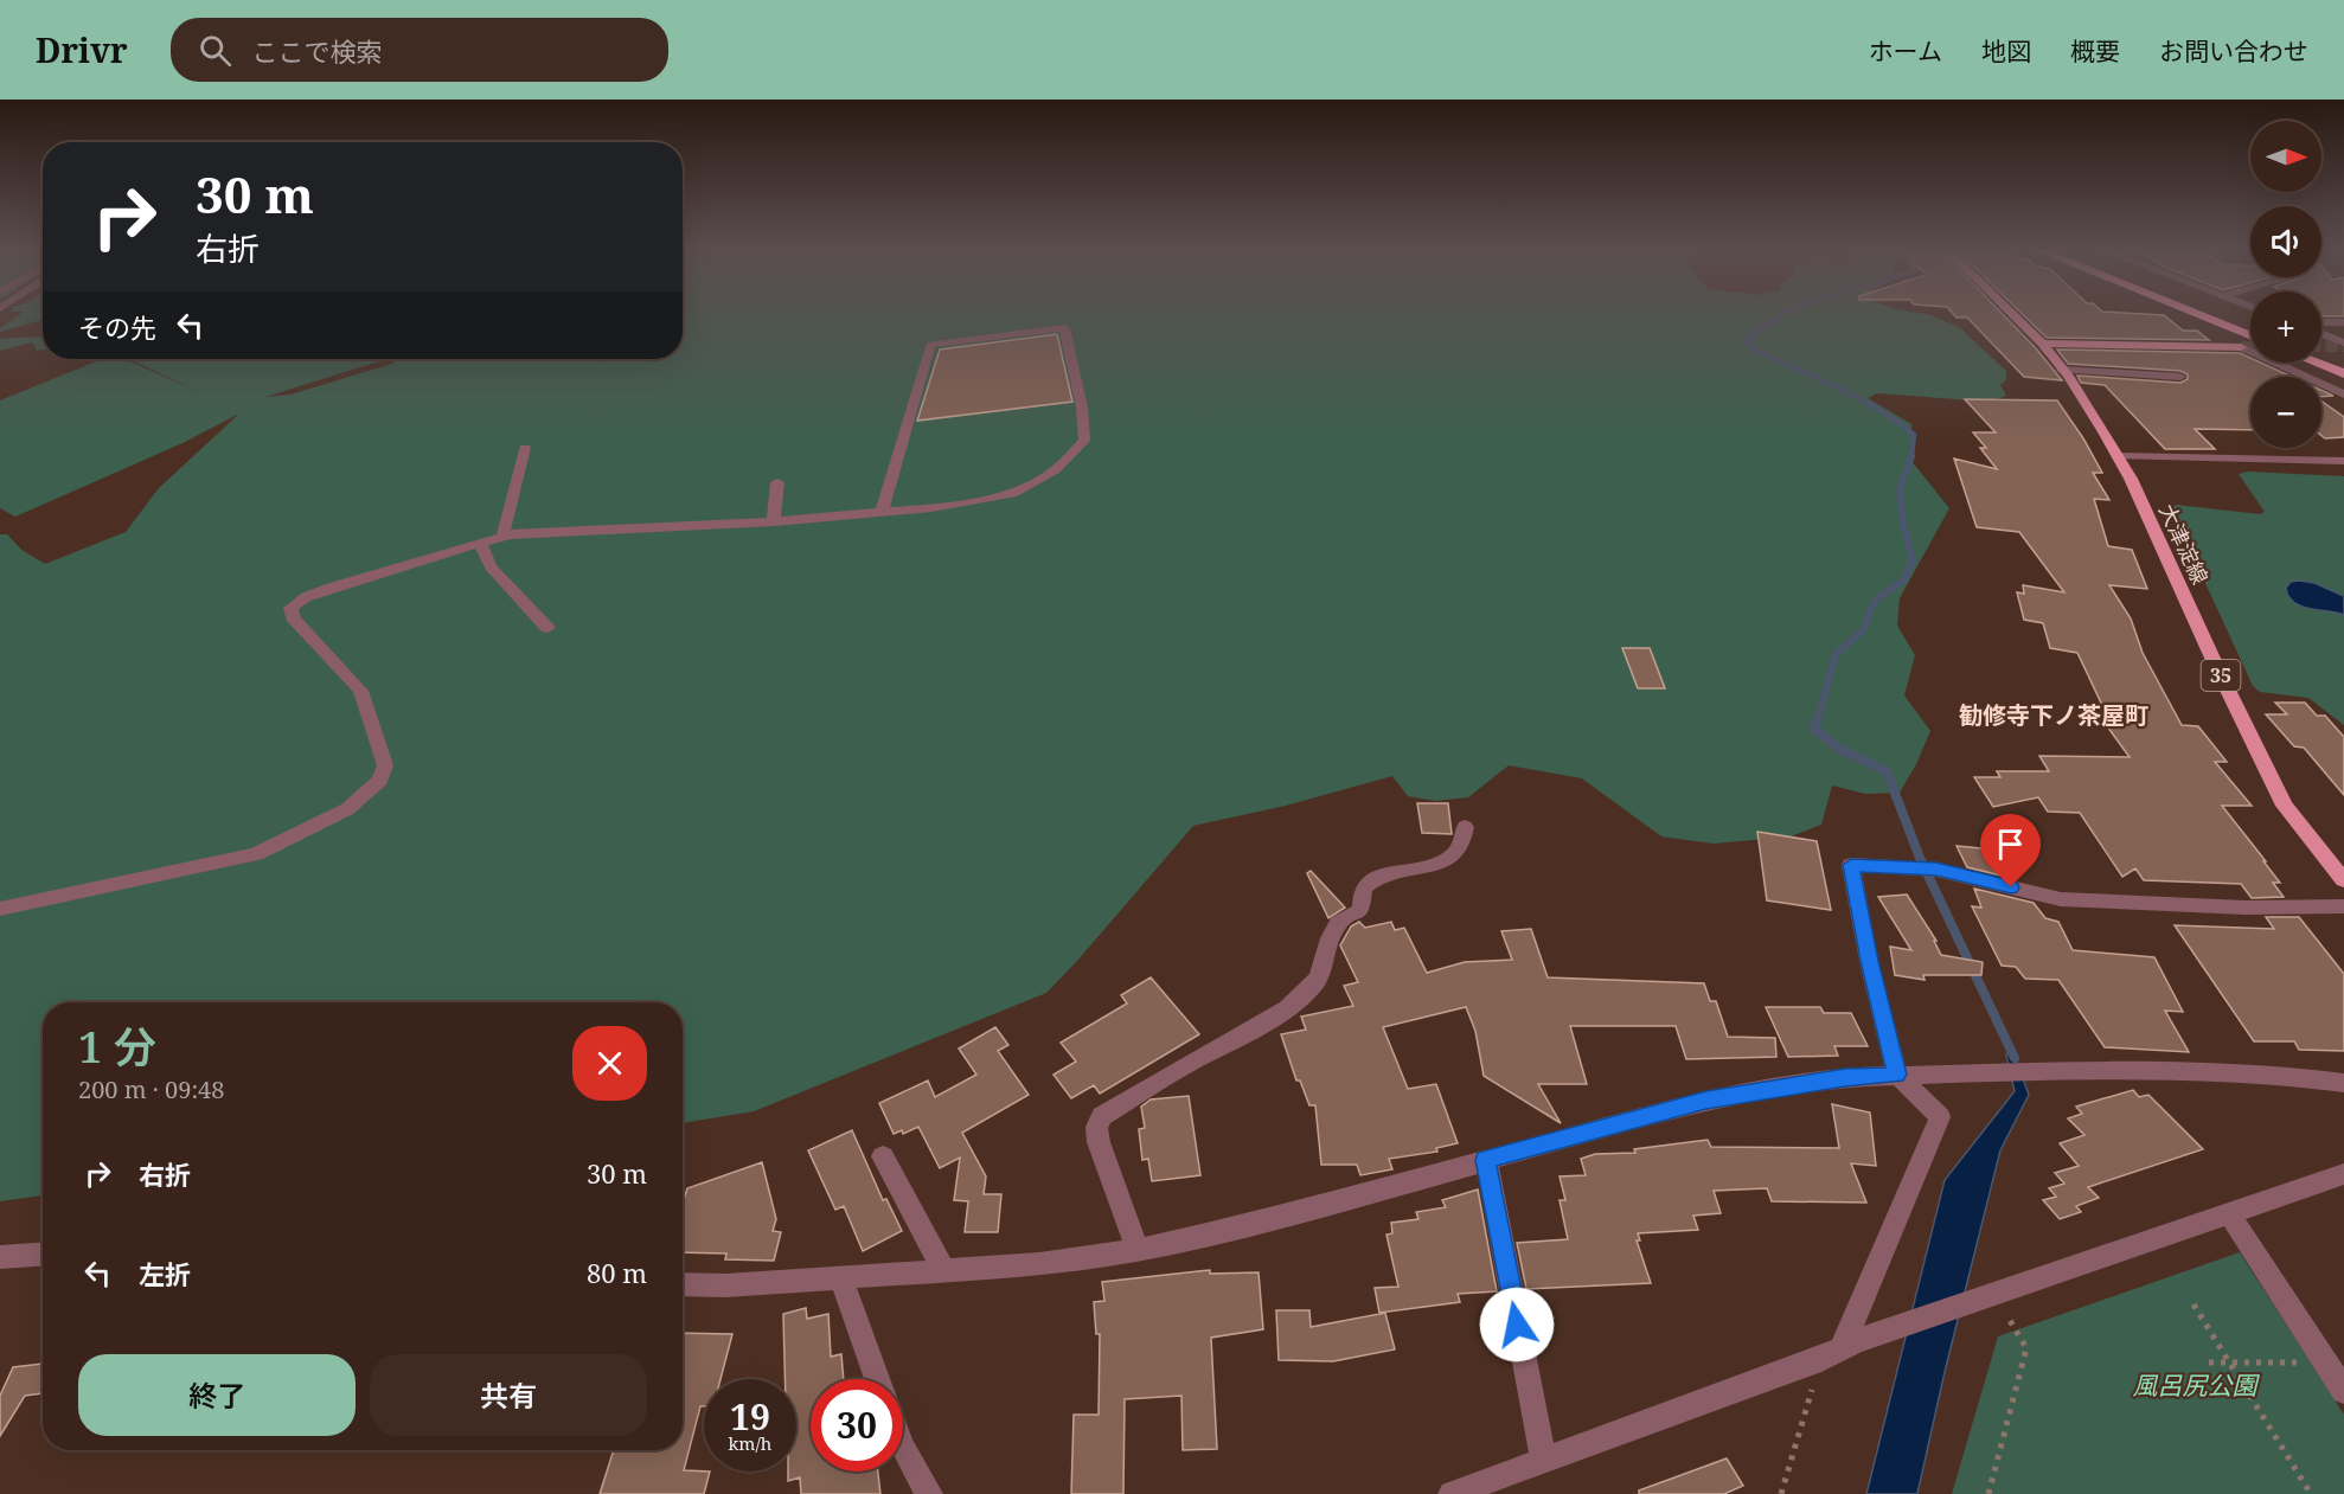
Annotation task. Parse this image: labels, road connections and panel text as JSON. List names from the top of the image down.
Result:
{
  "streets": {
    "main road": ["大津淀線", "35"]
  },
  "districts": ["勧修寺下ノ茶屋町"],
  "parks": ["風呂尻公園"],
  "north": "right",
  "page": {
    "header": "Drivr",
    "search": "ここで検索",
    "nav": [
      "ホーム",
      "地図",
      "概要",
      "お問い合わせ"
    ],
    "map_buttons": ["+", "−"],
    "turn": ["30 m", "右折"],
    "then": "その先",
    "heading": ["1 分", "200 m · 09:48"],
    "list": [
      {
        "name": "右折",
        "value": "30 m"
      },
      {
        "name": "左折",
        "value": "80 m"
      }
    ],
    "buttons": ["終了", "共有"],
    "speed": "19 km/h",
    "limit": "30"
  }
}
